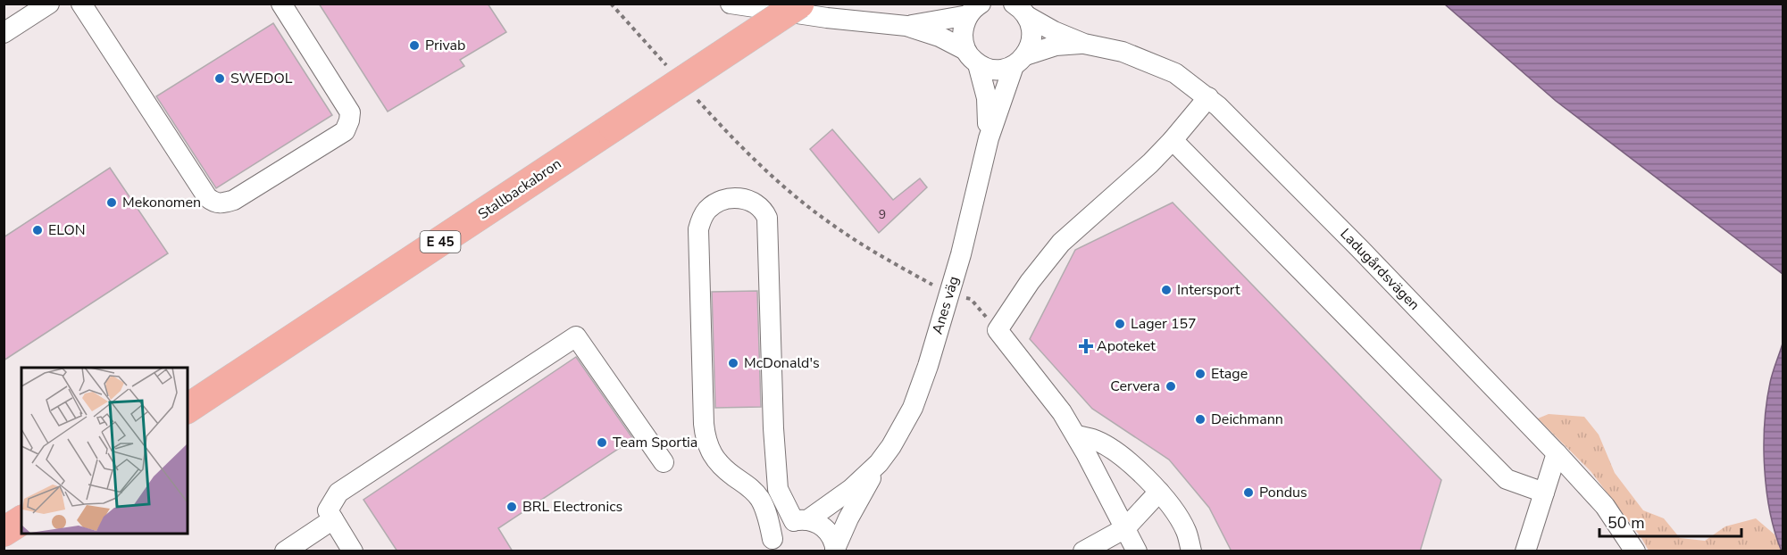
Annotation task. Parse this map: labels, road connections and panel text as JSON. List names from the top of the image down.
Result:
{
  "streets": {
    "highway": ["Stallbackabron", "E 45"],
    "street": ["Ladugårdsvägen", "Anes väg"]
  },
  "crossings": [
    ["Ladugårdsvägen", "Anes väg"]
  ],
  "places": {
    "other": [
      "Privab",
      "SWEDOL",
      "Mekonomen",
      "ELON",
      "Intersport",
      "Lager 157",
      "McDonald's",
      "Etage",
      "Cervera",
      "Deichmann",
      "Team Sportia",
      "Pondus",
      "BRL Electronics"
    ],
    "health": ["Apoteket"]
  },
  "house_numbers": ["9"],
  "scale_bar": "50 m"
}
